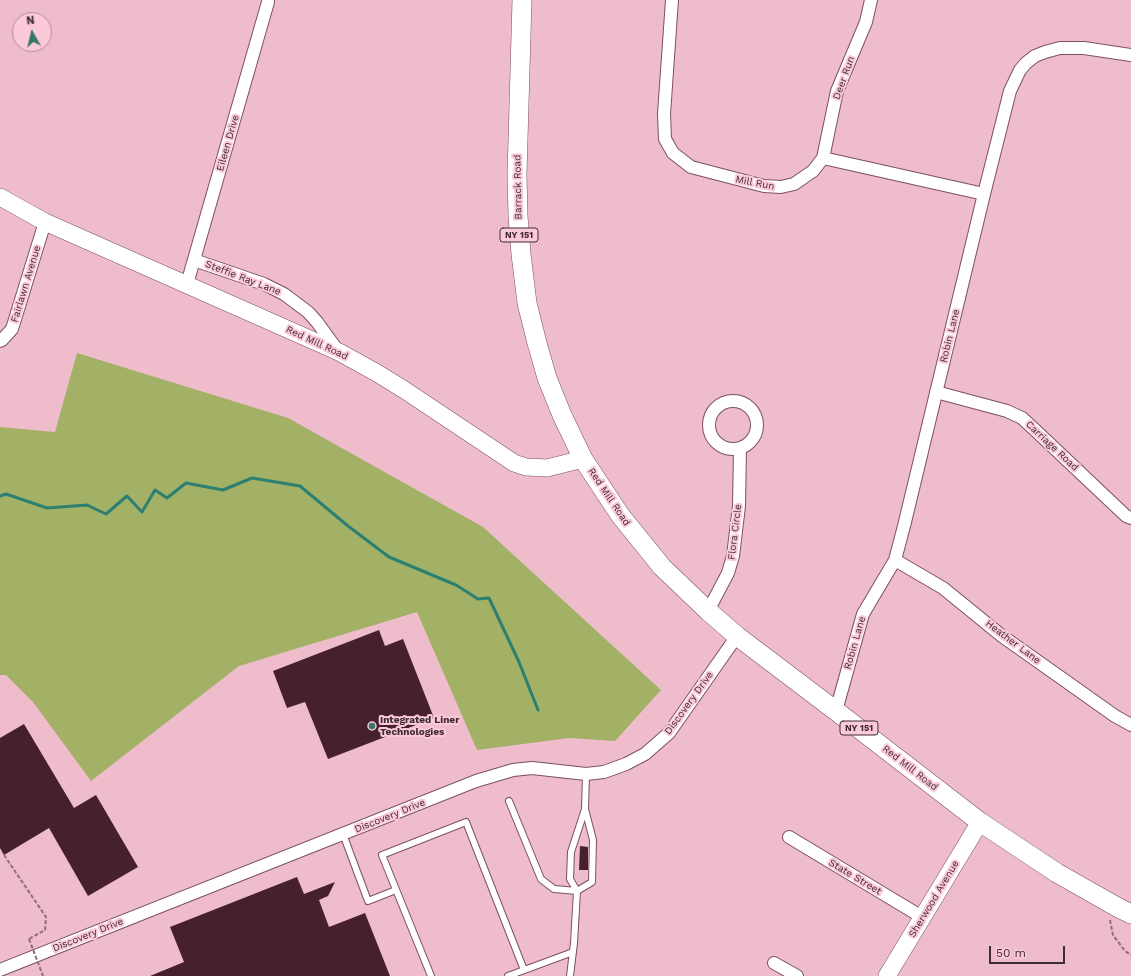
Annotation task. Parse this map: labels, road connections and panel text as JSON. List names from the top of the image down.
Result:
{
  "streets": {
    "main road": ["Barrack Road", "NY 151", "Red Mill Road"],
    "street": [
      "Deer Run",
      "Eileen Drive",
      "Mill Run",
      "Steffie Ray Lane",
      "Fairlawn Avenue",
      "Robin Lane",
      "Carriage Road",
      "Flora Circle",
      "Heather Lane",
      "Discovery Drive",
      "State Street",
      "Sherwood Avenue"
    ]
  },
  "crossings": [
    ["Deer Run", "Mill Run"],
    ["Eileen Drive", "Steffie Ray Lane"],
    ["Eileen Drive", "Red Mill Road"],
    ["Barrack Road", "Red Mill Road"],
    ["Steffie Ray Lane", "Red Mill Road"],
    ["Fairlawn Avenue", "Red Mill Road"],
    ["Robin Lane", "Red Mill Road"],
    ["Robin Lane", "Carriage Road"],
    ["Robin Lane", "Heather Lane"],
    ["Red Mill Road", "Flora Circle"],
    ["Red Mill Road", "Discovery Drive"],
    ["Red Mill Road", "Sherwood Avenue"],
    ["State Street", "Sherwood Avenue"]
  ],
  "places": ["Integrated Liner Technologies"],
  "scale_bar": "50 m",
  "north": "top"
}
